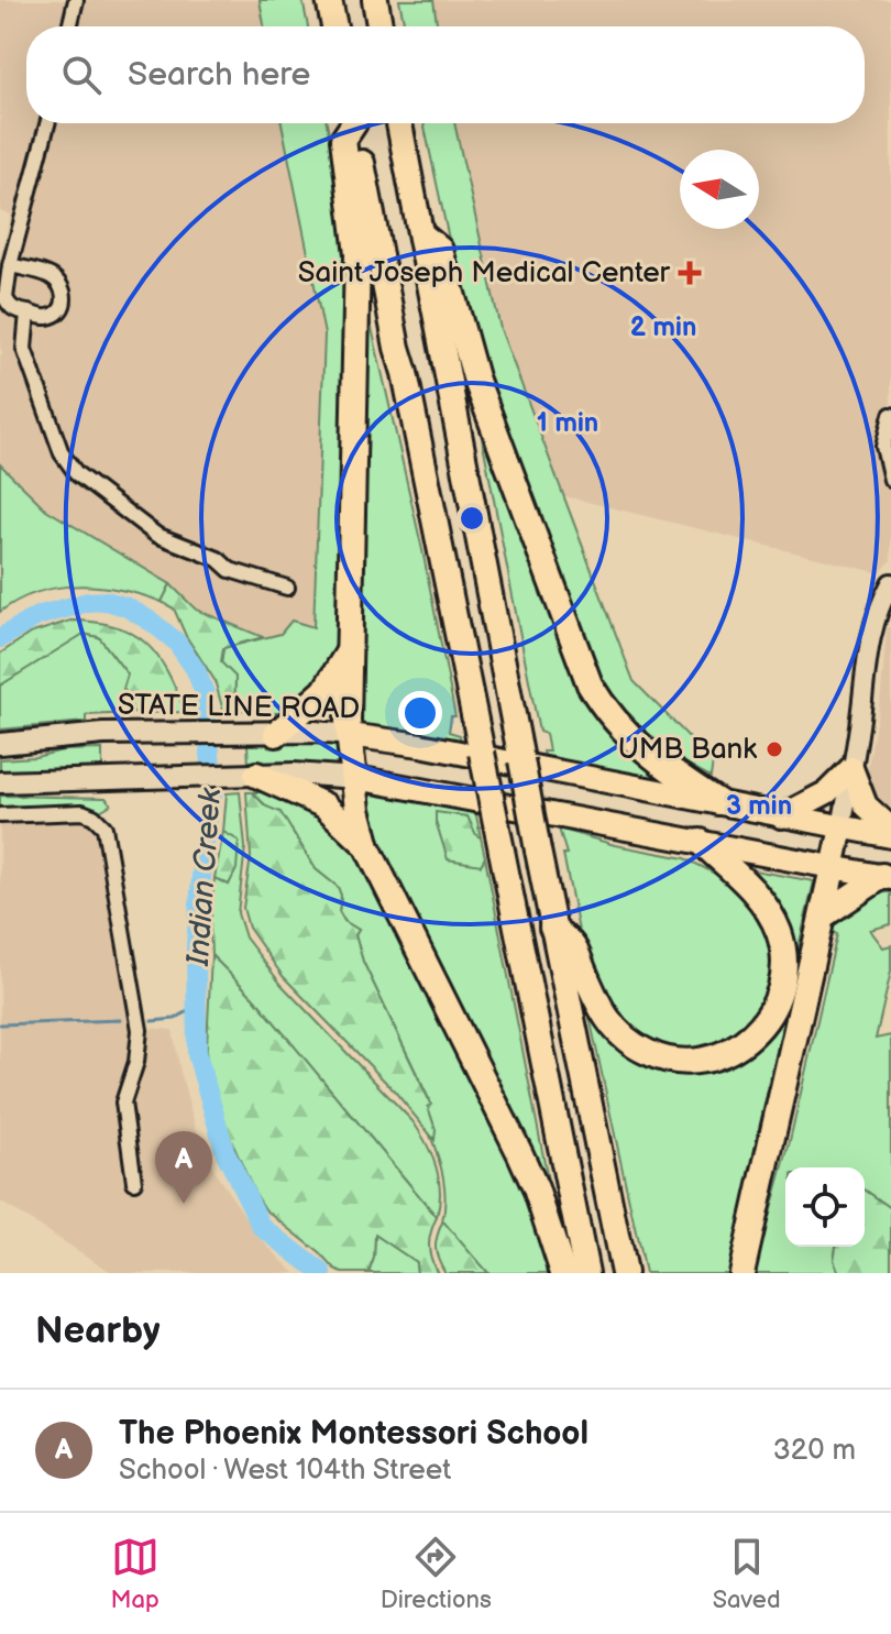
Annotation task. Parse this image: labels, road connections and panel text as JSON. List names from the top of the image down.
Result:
{
  "streets": {
    "main road": ["STATE LINE ROAD"]
  },
  "water": ["Indian Creek"],
  "places": {
    "health": ["Saint Joseph Medical Center"],
    "other": ["UMB Bank"]
  },
  "north": "left",
  "page": {
    "search": "Search here",
    "pins": "A",
    "heading": "Nearby",
    "list": [
      {
        "mark": "A",
        "name": "The Phoenix Montessori School",
        "note": "School · West 104th Street",
        "value": "320 m"
      }
    ],
    "nav": ["Map", "Directions", "Saved"]
  },
  "rings": ["2 min", "1 min", "3 min"]
}
